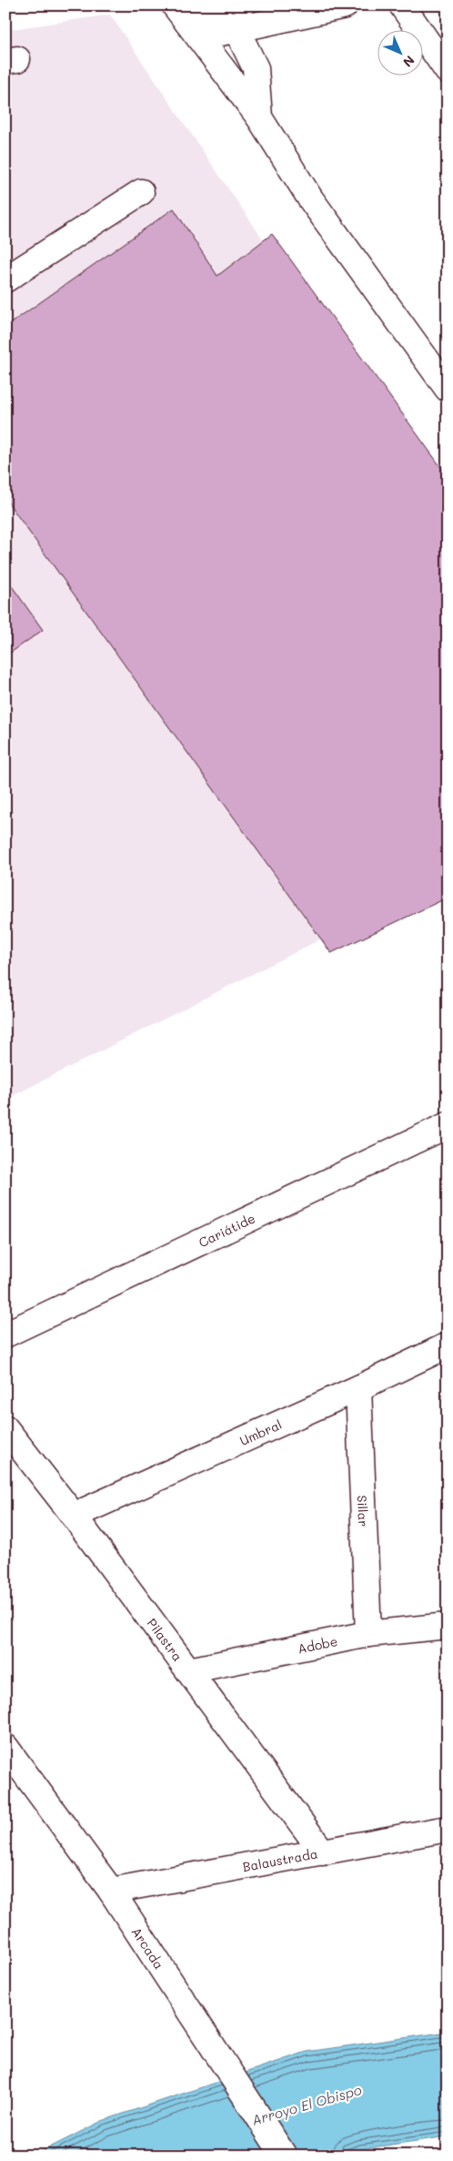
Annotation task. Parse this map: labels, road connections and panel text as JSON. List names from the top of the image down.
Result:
{
  "streets": {
    "street": [
      "Cariátide",
      "Umbral",
      "Sillar",
      "Pilastra",
      "Adobe",
      "Balaustrada",
      "Arcada"
    ]
  },
  "crossings": [
    ["Umbral", "Sillar"],
    ["Umbral", "Pilastra"],
    ["Sillar", "Adobe"],
    ["Pilastra", "Adobe"],
    ["Pilastra", "Balaustrada"],
    ["Balaustrada", "Arcada"]
  ],
  "water": ["Arroyo El Obispo"],
  "north": "bottom right"
}
